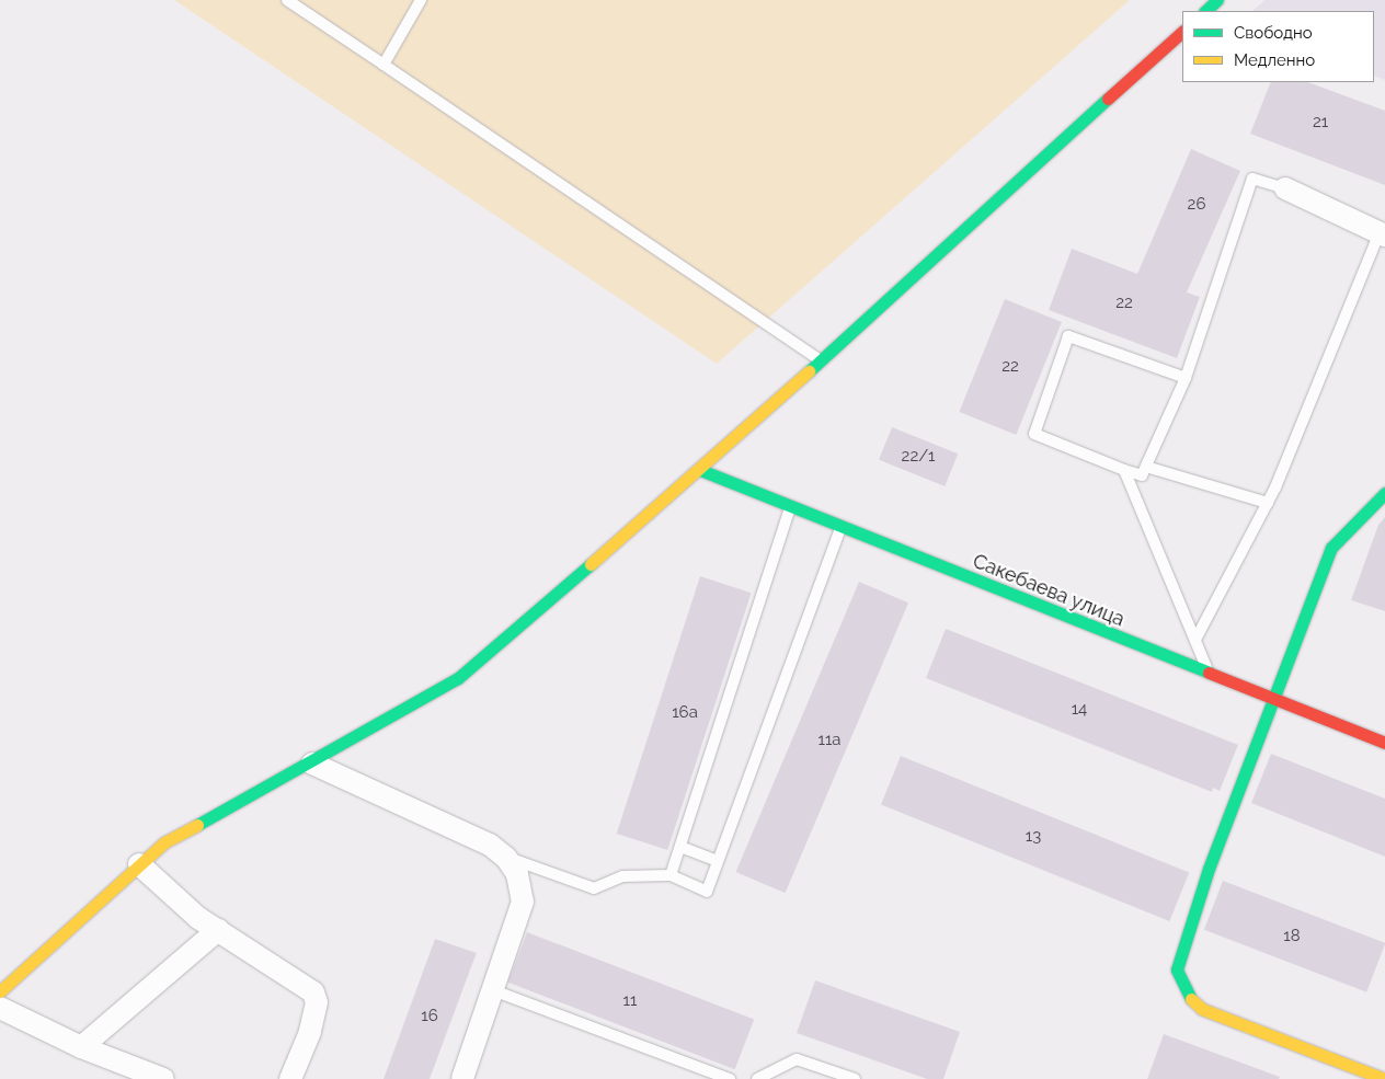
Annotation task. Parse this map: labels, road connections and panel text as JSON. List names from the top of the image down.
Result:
{
  "streets": {
    "street": ["Сакебаева улица"]
  },
  "house_numbers": [
    "21",
    "26",
    "22",
    "22",
    "22/1",
    "14",
    "16а",
    "11а",
    "13",
    "18",
    "11",
    "16"
  ],
  "legend": ["Свободно", "Медленно"]
}
